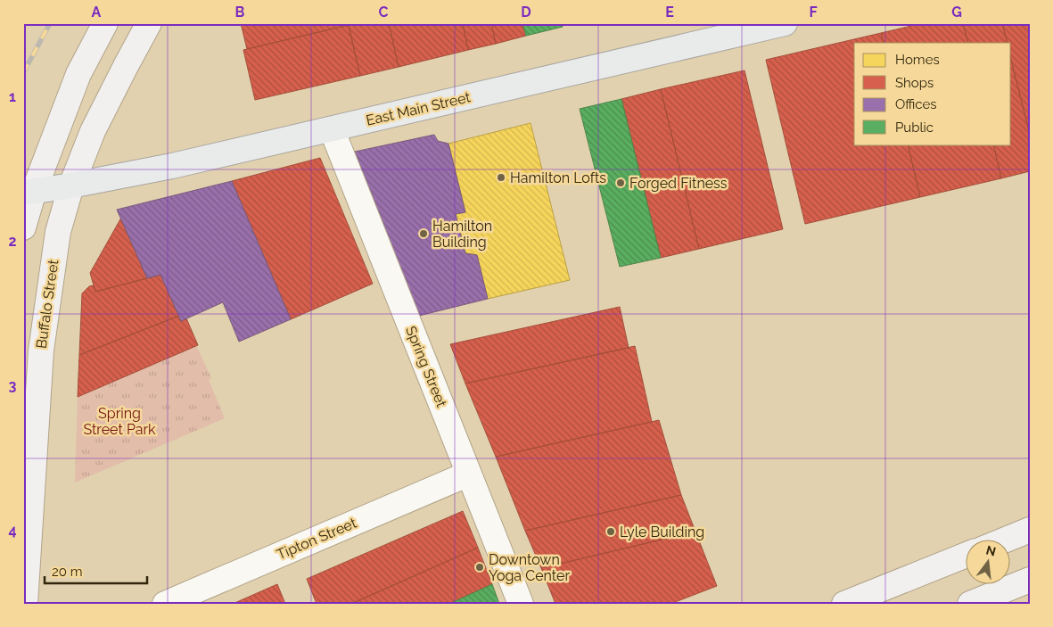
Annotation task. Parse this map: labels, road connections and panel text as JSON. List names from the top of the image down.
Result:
{
  "streets": {
    "main road": ["East Main Street"],
    "street": ["Buffalo Street", "Spring Street", "Tipton Street"]
  },
  "crossings": [
    ["East Main Street", "Buffalo Street"],
    ["East Main Street", "Spring Street"],
    ["Spring Street", "Tipton Street"]
  ],
  "parks": ["Spring Street Park"],
  "places": [
    "Hamilton Lofts",
    "Forged Fitness",
    "Hamilton Building",
    "Lyle Building",
    "Downtown Yoga Center"
  ],
  "legend": [
    "Homes",
    "Shops",
    "Offices",
    "Public"
  ],
  "scale_bar": "20 m",
  "north": "top",
  "grid": {
    "columns": [
      "A",
      "B",
      "C",
      "D",
      "E",
      "F",
      "G"
    ],
    "rows": [
      "1",
      "2",
      "3",
      "4"
    ]
  }
}
